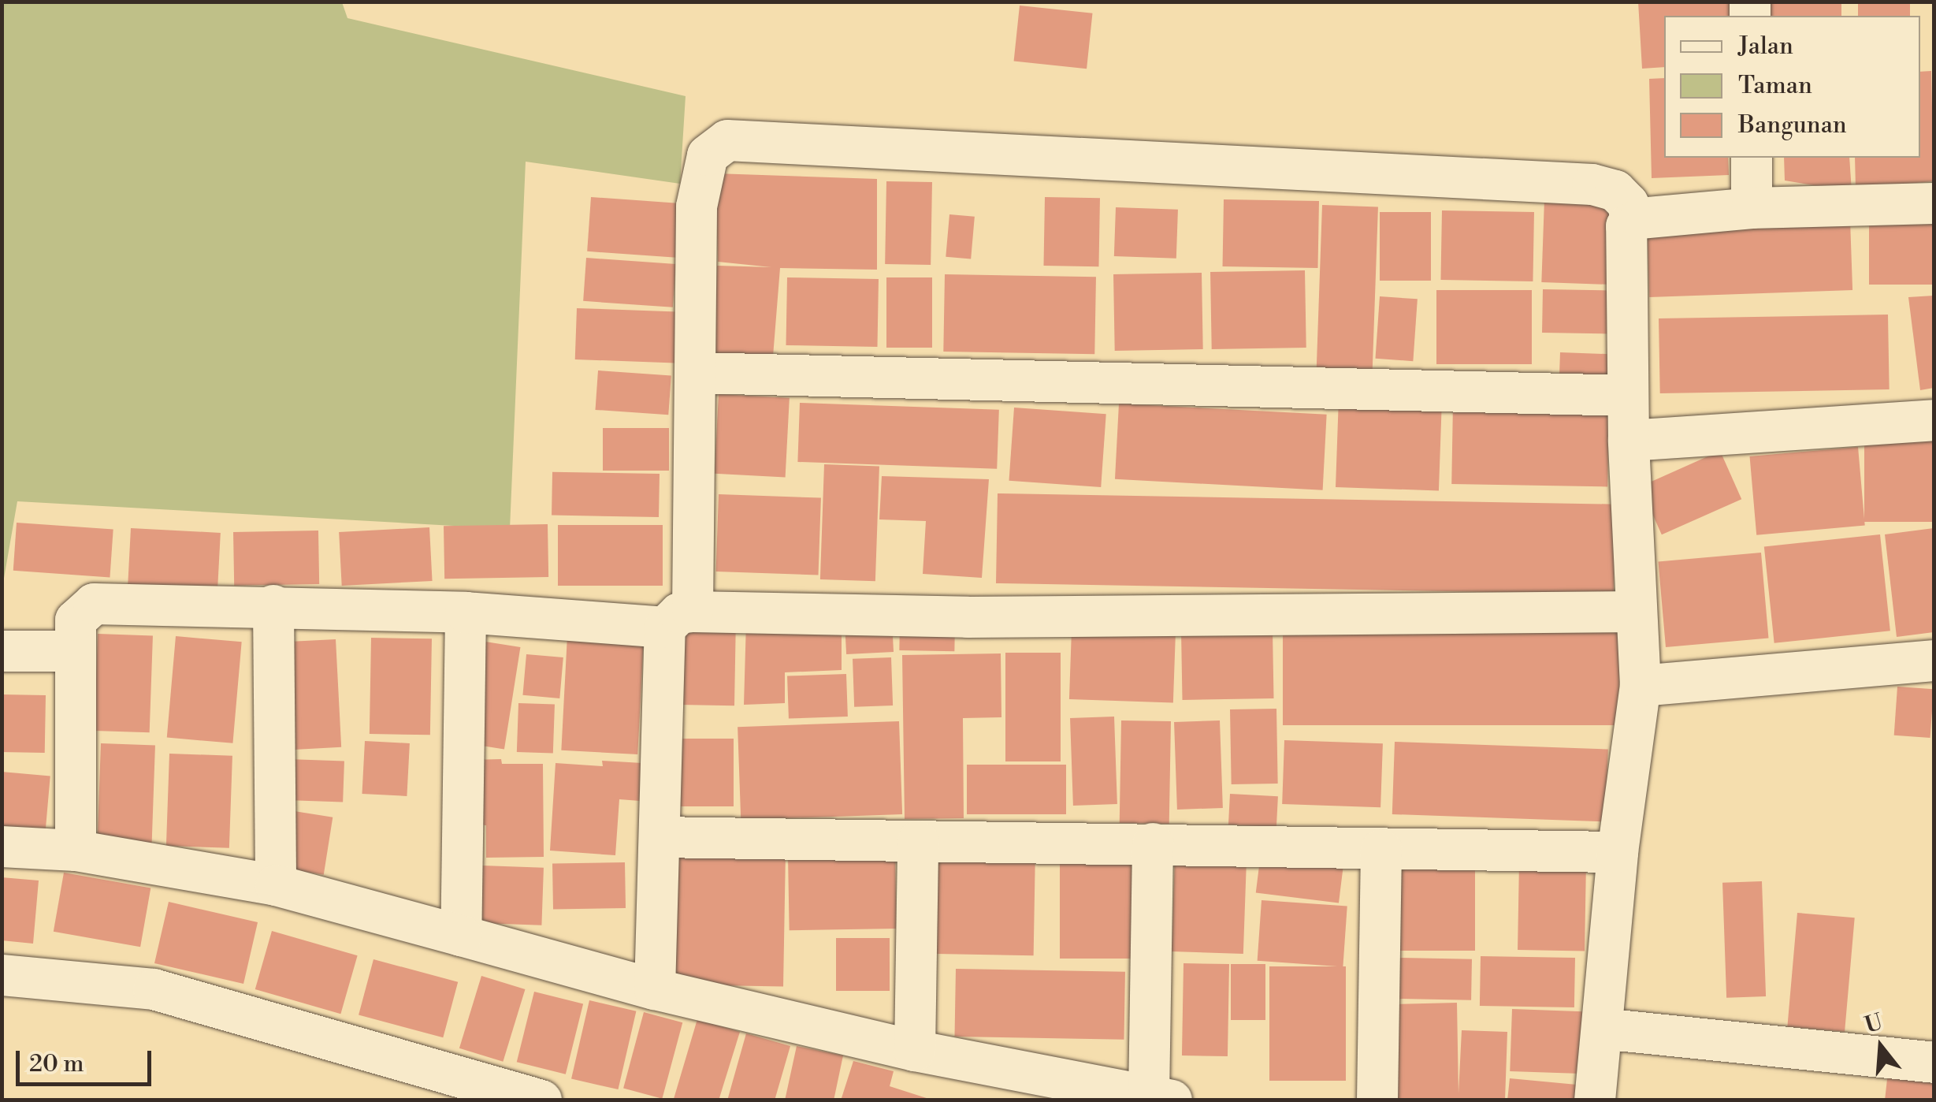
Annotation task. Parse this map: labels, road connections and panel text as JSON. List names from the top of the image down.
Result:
{
  "legend": ["Jalan", "Taman", "Bangunan"],
  "scale_bar": "20 m",
  "north": "top"
}
